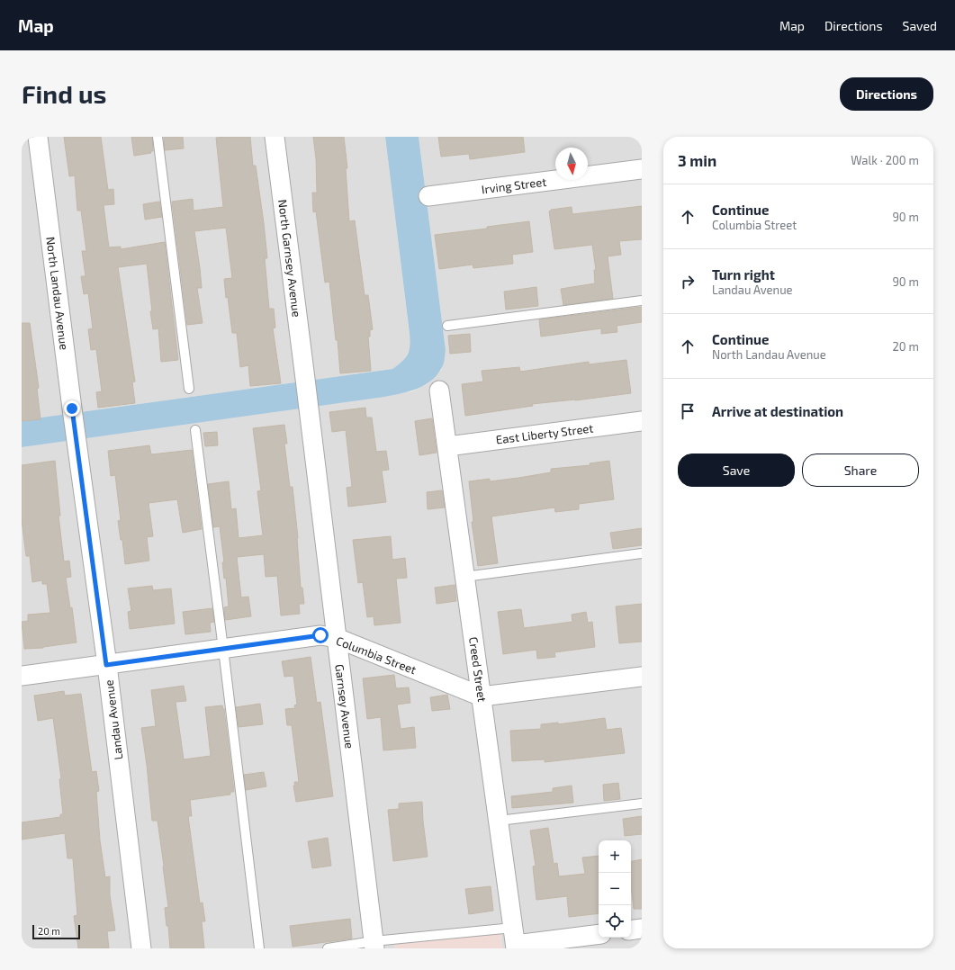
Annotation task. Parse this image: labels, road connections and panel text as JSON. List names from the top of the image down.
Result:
{
  "streets": {
    "street": [
      "Irving Street",
      "North Garnsey Avenue",
      "North Landau Avenue",
      "East Liberty Street",
      "Columbia Street",
      "Creed Street",
      "Garnsey Avenue",
      "Landau Avenue"
    ]
  },
  "crossings": [
    ["North Garnsey Avenue", "Garnsey Avenue"],
    ["North Landau Avenue", "Landau Avenue"],
    ["East Liberty Street", "Creed Street"],
    ["Columbia Street", "Creed Street"],
    ["Columbia Street", "Garnsey Avenue"],
    ["Columbia Street", "Landau Avenue"]
  ],
  "scale_bar": "20 m",
  "north": "bottom",
  "page": {
    "header": "Map",
    "nav": ["Map", "Directions", "Saved"],
    "buttons": [
      "Directions",
      ["Save", "Share"]
    ],
    "title": "Find us",
    "heading": ["3 min", "Walk · 200 m"],
    "list": [
      ["Continue", "Columbia Street", "90 m"],
      ["Turn right", "Landau Avenue", "90 m"],
      ["Continue", "North Landau Avenue", "20 m"],
      "Arrive at destination"
    ],
    "map_buttons": ["+", "−"],
    "scale": "20 m"
  }
}
